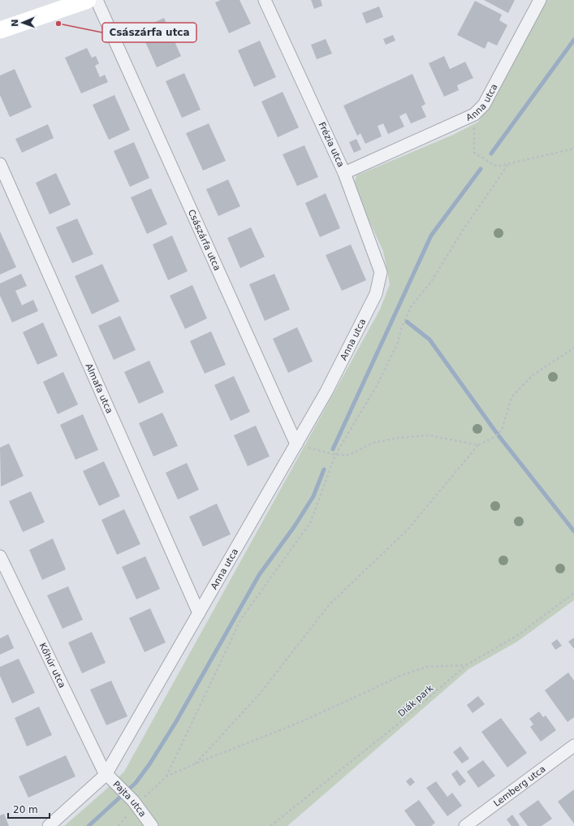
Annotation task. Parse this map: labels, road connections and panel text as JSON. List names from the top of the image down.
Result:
{
  "streets": {
    "street": [
      "Anna utca",
      "Frézia utca",
      "Császárfa utca",
      "Almafa utca",
      "Kőhúr utca",
      "Lemberg utca",
      "Pajta utca"
    ],
    "path": ["Diák park"]
  },
  "crossings": [
    ["Anna utca", "Frézia utca"],
    ["Anna utca", "Császárfa utca"],
    ["Anna utca", "Almafa utca"],
    ["Anna utca", "Kőhúr utca"],
    ["Anna utca", "Pajta utca"],
    ["Kőhúr utca", "Pajta utca"]
  ],
  "places": ["Császárfa utca"],
  "scale_bar": "20 m",
  "north": "left"
}
